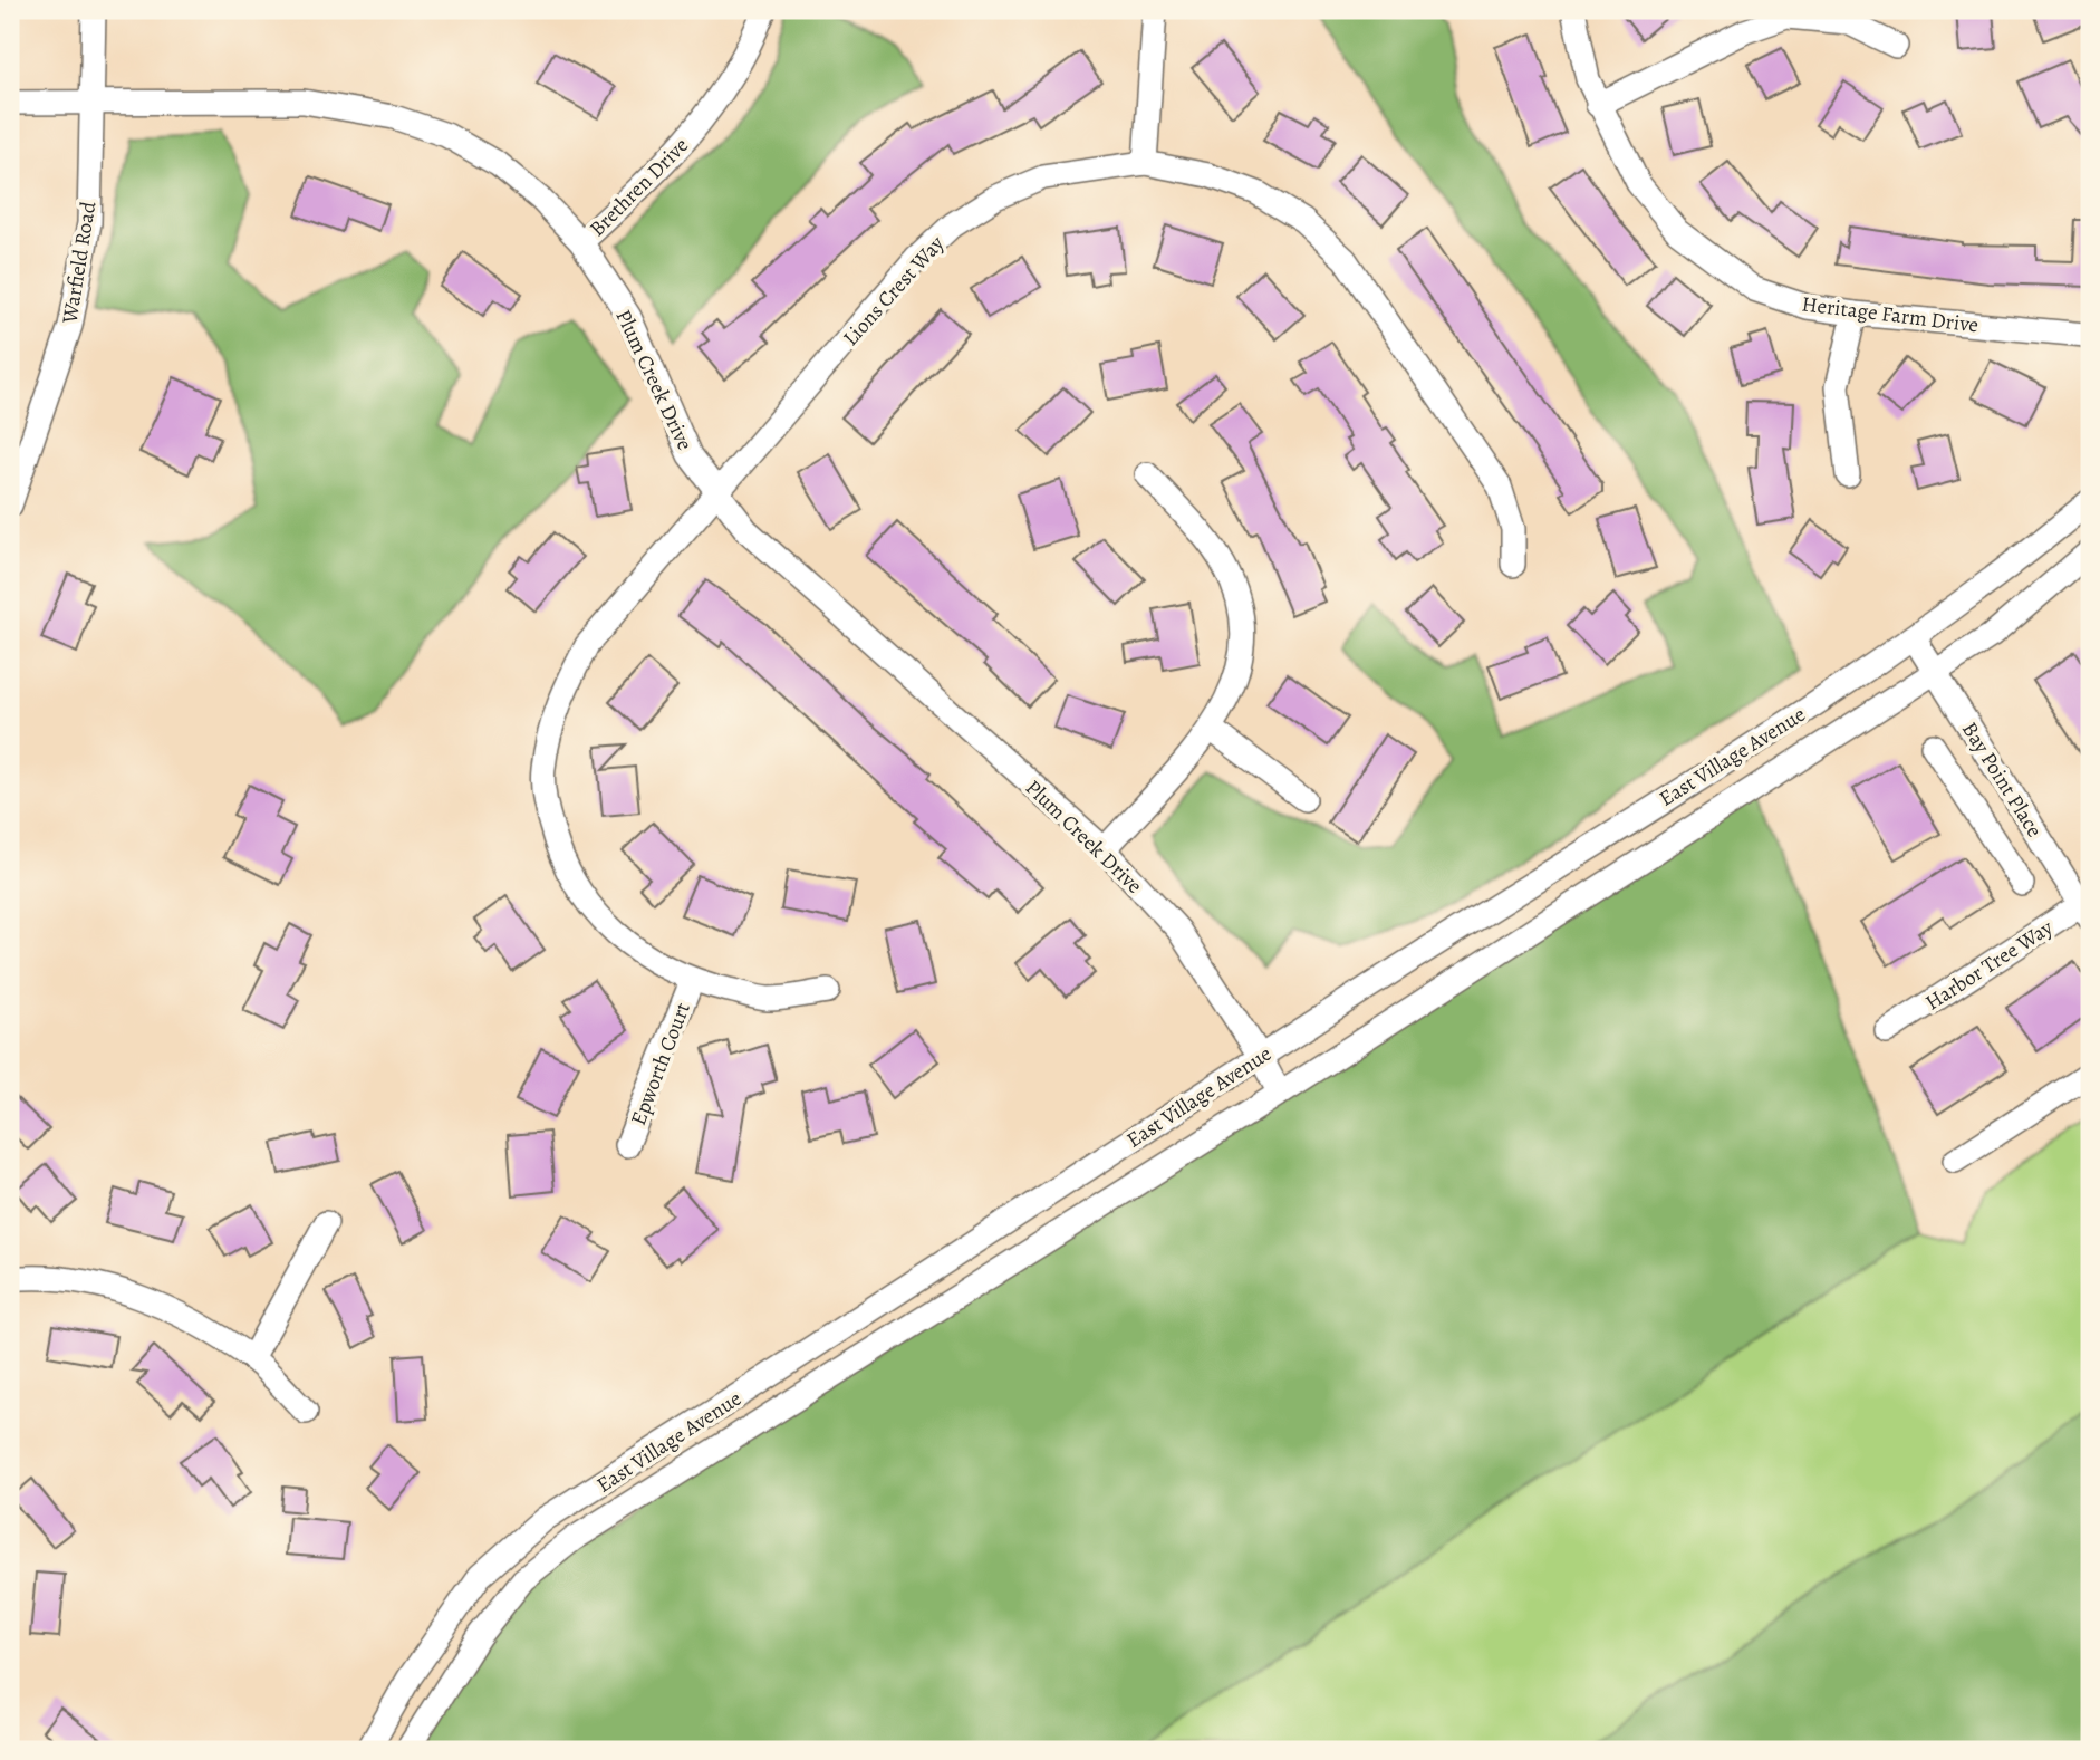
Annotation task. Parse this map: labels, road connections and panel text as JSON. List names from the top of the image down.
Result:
{
  "streets": {
    "street": [
      "Brethren Drive",
      "Warfield Road",
      "Lions Crest Way",
      "Heritage Farm Drive",
      "Plum Creek Drive",
      "East Village Avenue",
      "Bay Point Place",
      "Harbor Tree Way",
      "Epworth Court"
    ]
  },
  "crossings": [
    ["Brethren Drive", "Plum Creek Drive"],
    ["Warfield Road", "Plum Creek Drive"],
    ["Lions Crest Way", "Plum Creek Drive"],
    ["Lions Crest Way", "Epworth Court"],
    ["Plum Creek Drive", "East Village Avenue"],
    ["East Village Avenue", "Bay Point Place"],
    ["Bay Point Place", "Harbor Tree Way"]
  ]
}
